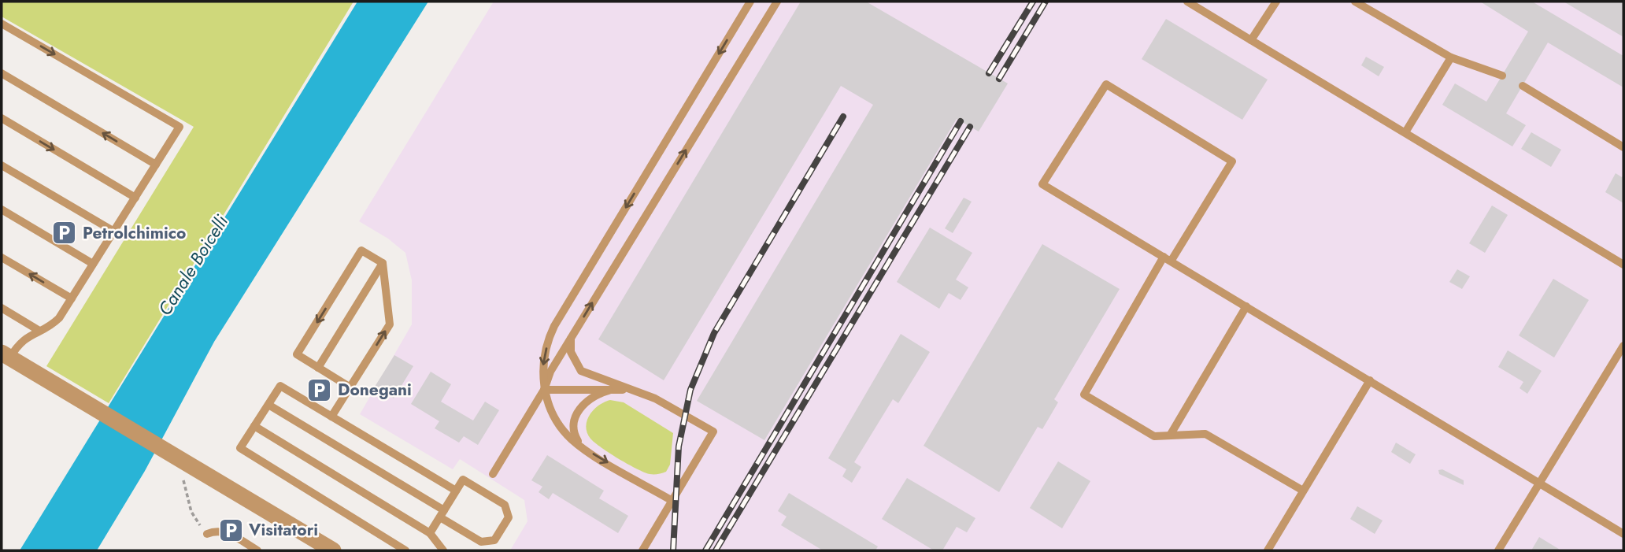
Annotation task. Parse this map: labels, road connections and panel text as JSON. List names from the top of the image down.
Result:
{
  "water": ["Canale Boicelli"],
  "places": {
    "parking": ["Petrolchimico", "Donegani", "Visitatori"]
  }
}
